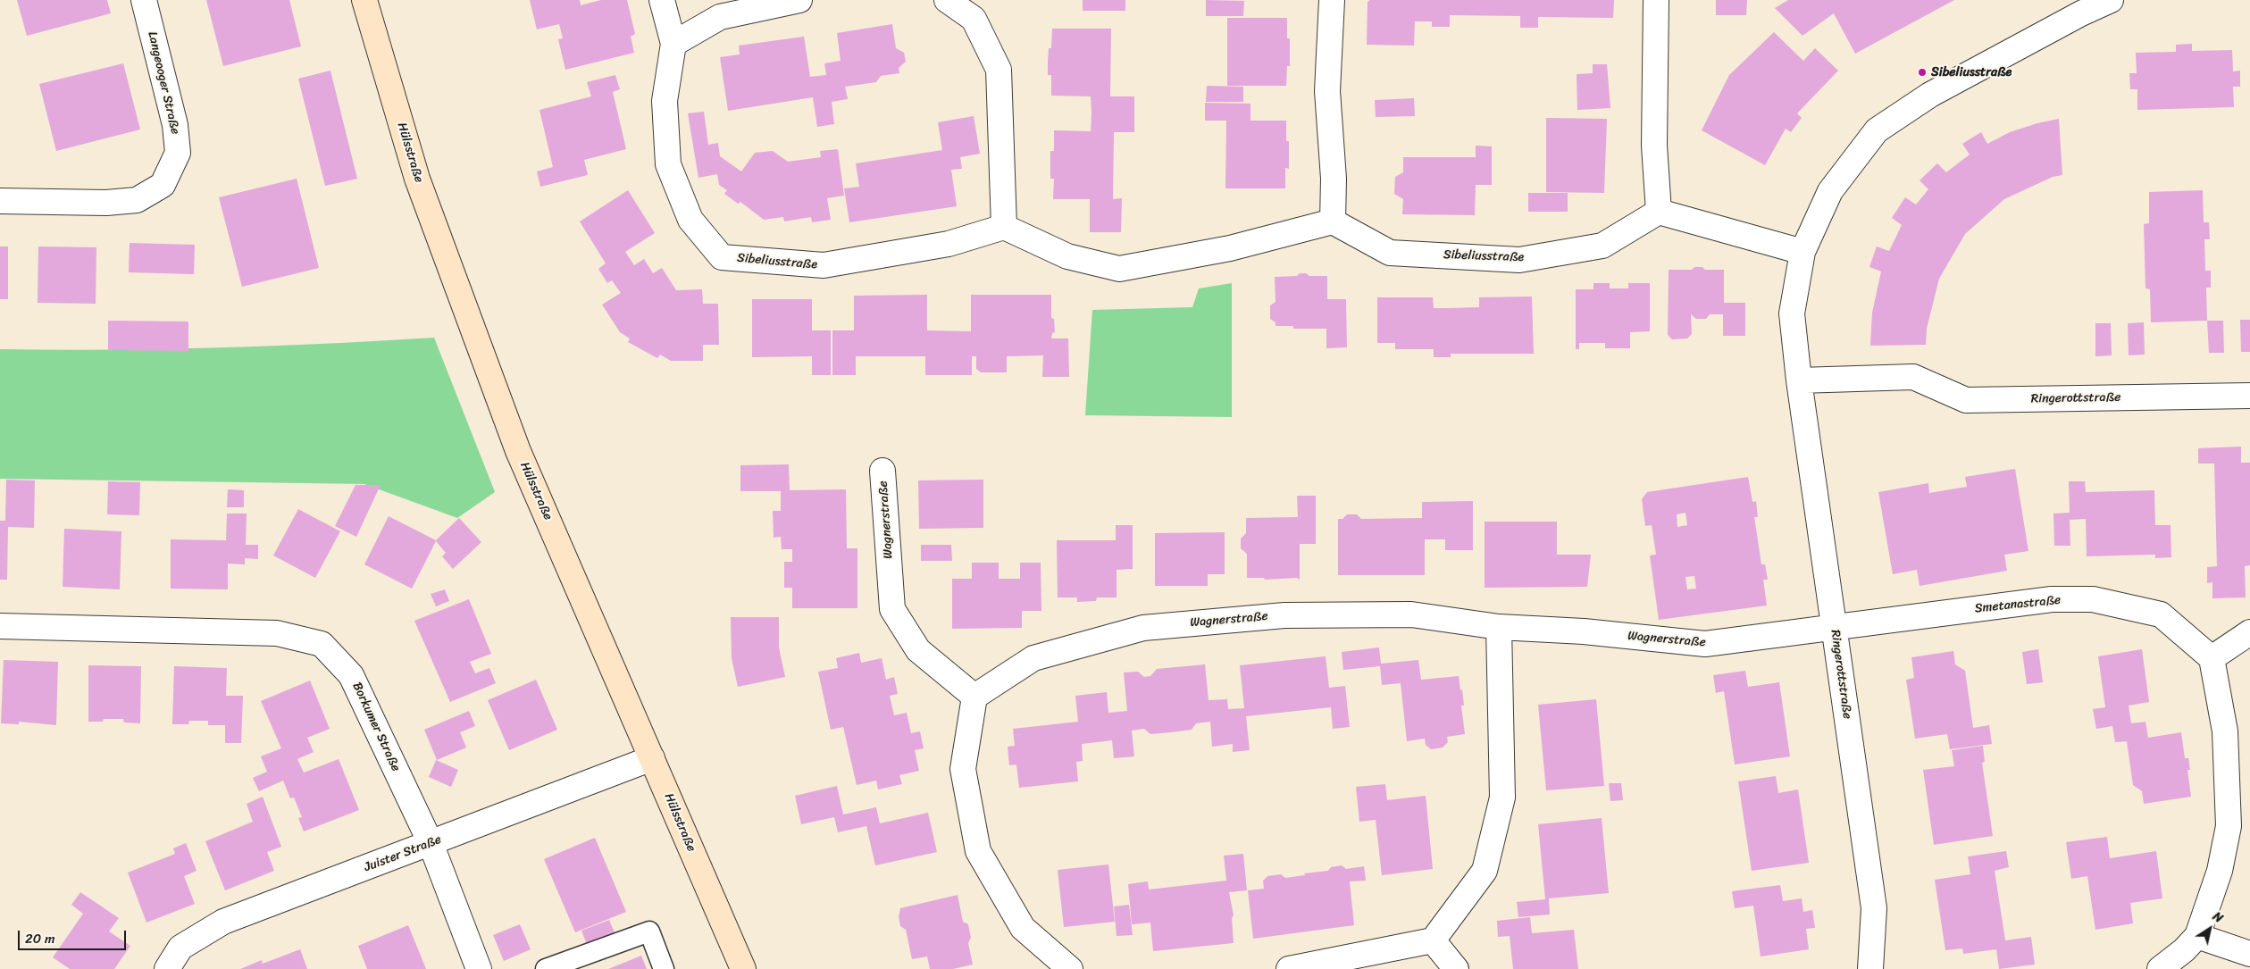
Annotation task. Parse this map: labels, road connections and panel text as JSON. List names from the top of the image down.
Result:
{
  "streets": {
    "street": [
      "Langeooger Straße",
      "Hülsstraße",
      "Sibeliusstraße",
      "Ringerottstraße",
      "Wagnerstraße",
      "Smetanastraße",
      "Borkumer Straße",
      "Juister Straße"
    ]
  },
  "crossings": [
    ["Hülsstraße", "Juister Straße"],
    ["Ringerottstraße", "Wagnerstraße"],
    ["Ringerottstraße", "Smetanastraße"],
    ["Wagnerstraße", "Smetanastraße"],
    ["Borkumer Straße", "Juister Straße"]
  ],
  "places": ["Sibeliusstraße"],
  "scale_bar": "20 m",
  "north": "top right"
}
